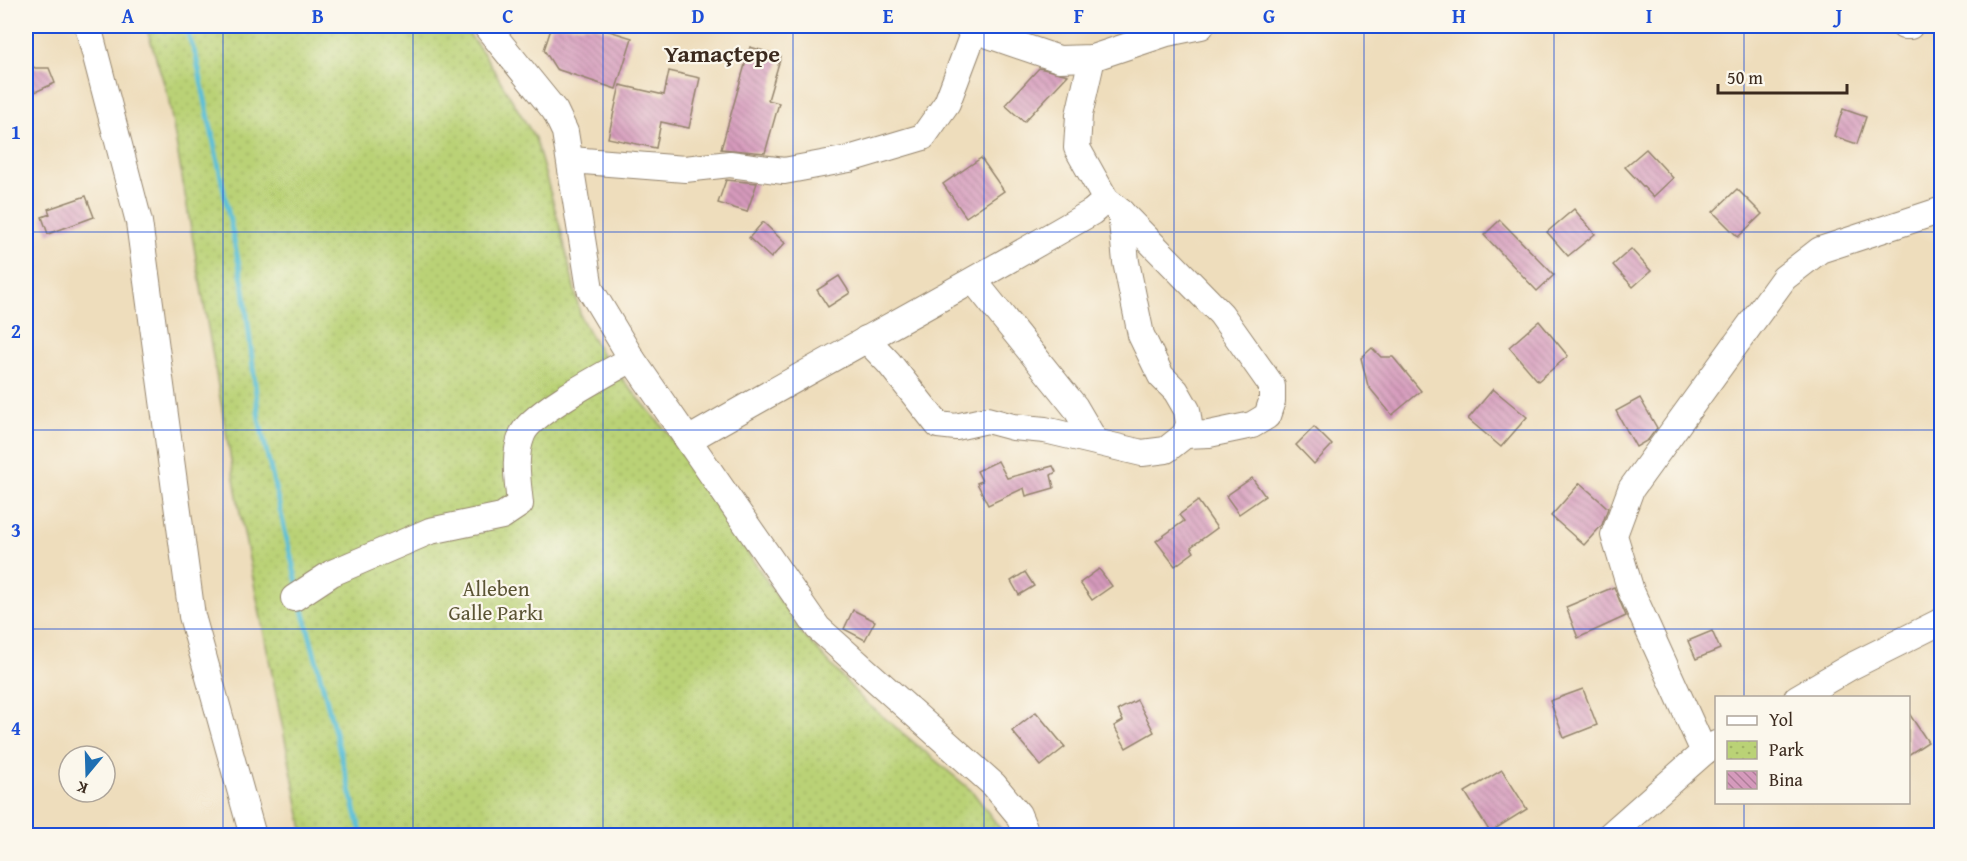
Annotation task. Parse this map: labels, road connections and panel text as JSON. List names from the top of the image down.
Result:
{
  "districts": ["Yamaçtepe"],
  "parks": ["Alleben Galle Parkı"],
  "legend": ["Yol", "Park", "Bina"],
  "scale_bar": "50 m",
  "north": "bottom",
  "grid": {
    "columns": [
      "A",
      "B",
      "C",
      "D",
      "E",
      "F",
      "G",
      "H",
      "I",
      "J"
    ],
    "rows": [
      "1",
      "2",
      "3",
      "4"
    ]
  }
}
